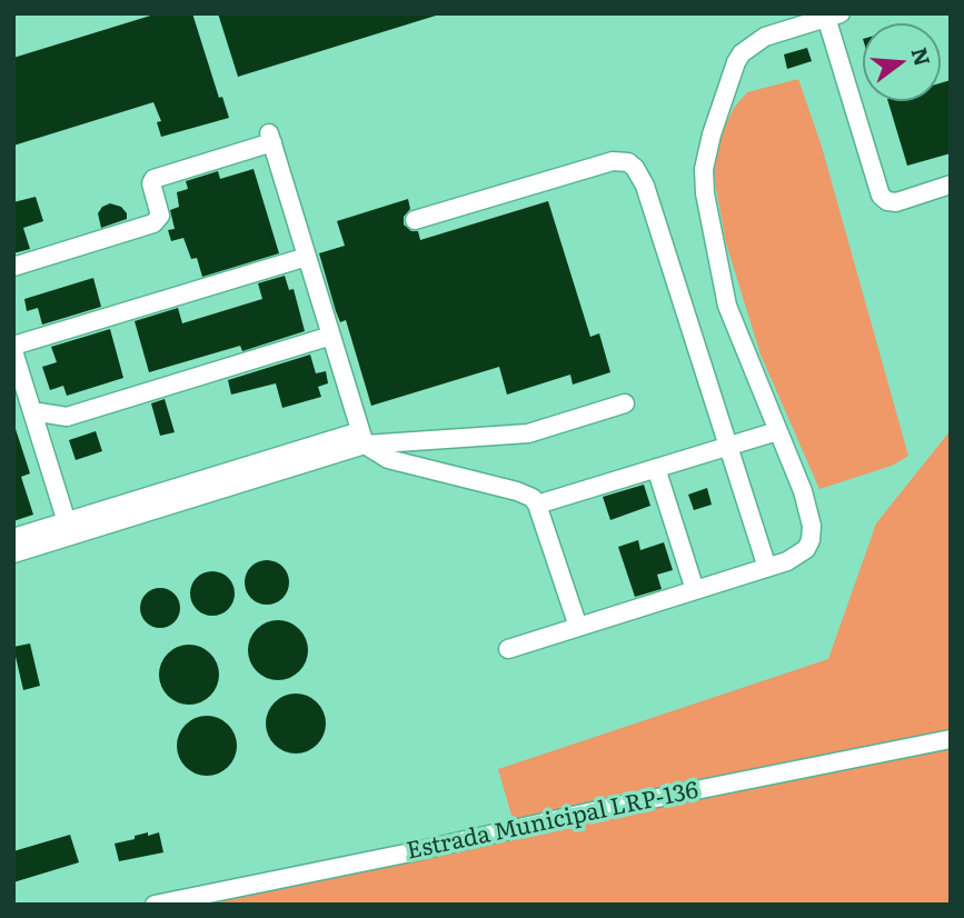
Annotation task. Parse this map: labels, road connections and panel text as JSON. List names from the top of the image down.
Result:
{
  "streets": {
    "street": ["Estrada Municipal LRP-136"]
  },
  "north": "right"
}
